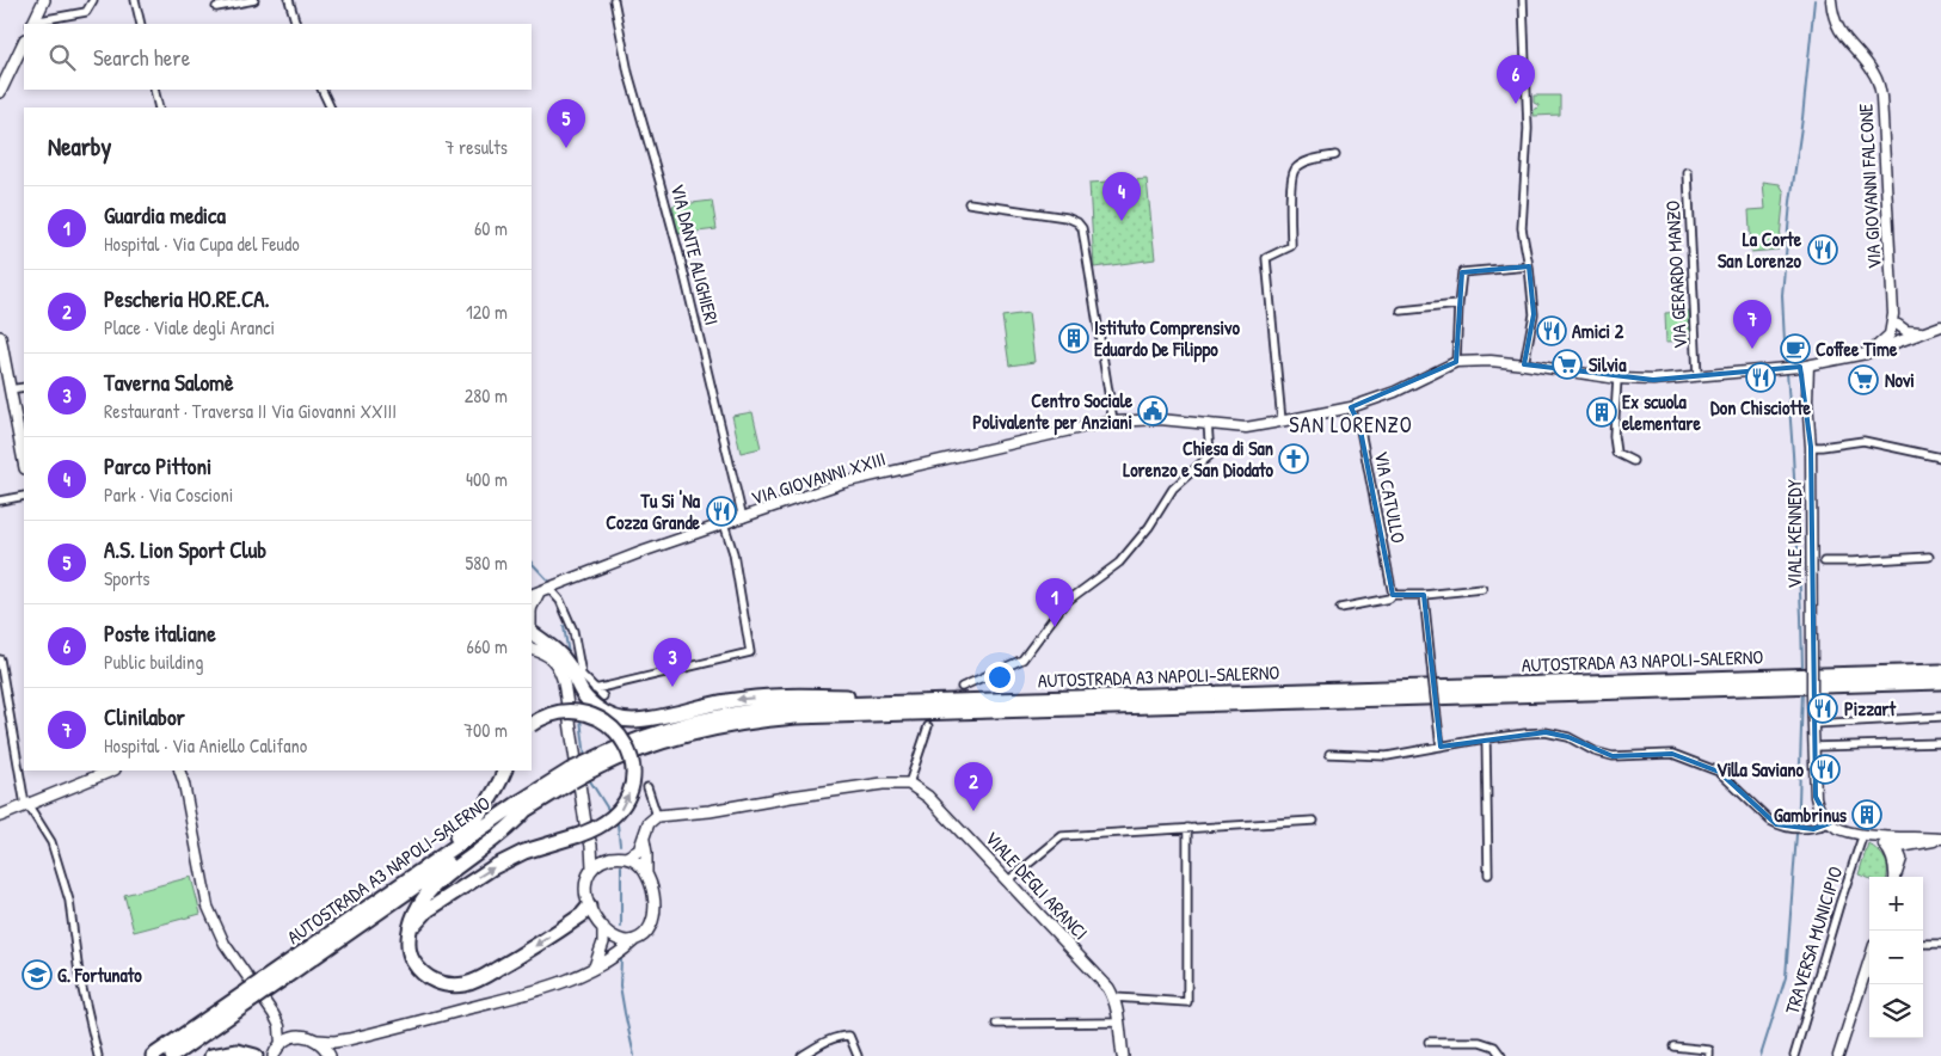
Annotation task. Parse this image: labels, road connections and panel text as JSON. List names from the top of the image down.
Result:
{
  "streets": {
    "highway": ["AUTOSTRADA A3 NAPOLI-SALERNO"],
    "main road": ["VIALE DEGLI ARANCI"],
    "street": [
      "VIA GIOVANNI FALCONE",
      "VIA DANTE ALIGHIERI",
      "VIA GERARDO MANZO",
      "VIA GIOVANNI XXIII",
      "VIA CATULLO",
      "VIALE KENNEDY",
      "TRAVERSA MUNICIPIO"
    ]
  },
  "crossings": [
    ["VIA DANTE ALIGHIERI", "VIA GIOVANNI XXIII"],
    ["VIA GIOVANNI XXIII", "VIA CATULLO"]
  ],
  "districts": ["SAN LORENZO"],
  "places": {
    "restaurant": [
      "La Corte San Lorenzo",
      "Amici 2",
      "Don Chisciotte",
      "Tu Si 'Na Cozza Grande",
      "Pizzart",
      "Villa Saviano"
    ],
    "building": ["Istituto Comprensivo Eduardo De Filippo", "Ex scuola elementare", "Gambrinus"],
    "cafe": ["Coffee Time"],
    "supermarket": ["Silvia", "Novi"],
    "public building": ["Centro Sociale Polivalente per Anziani"],
    "church": ["Chiesa di San Lorenzo e San Diodato"],
    "school or university": ["G. Fortunato"]
  },
  "page": {
    "search": "Search here",
    "pins": [
      "6",
      "5",
      "4",
      "7",
      "1",
      "3",
      "2"
    ],
    "heading": ["Nearby", "7 results"],
    "list": [
      {
        "mark": "1",
        "name": "Guardia medica",
        "note": "Hospital · Via Cupa del Feudo",
        "value": "60 m"
      },
      {
        "mark": "2",
        "name": "Pescheria HO.RE.CA.",
        "note": "Place · Viale degli Aranci",
        "value": "120 m"
      },
      {
        "mark": "3",
        "name": "Taverna Salomè",
        "note": "Restaurant · Traversa II Via Giovanni XXIII",
        "value": "280 m"
      },
      {
        "mark": "4",
        "name": "Parco Pittoni",
        "note": "Park · Via Coscioni",
        "value": "400 m"
      },
      {
        "mark": "5",
        "name": "A.S. Lion Sport Club",
        "note": "Sports",
        "value": "580 m"
      },
      {
        "mark": "6",
        "name": "Poste italiane",
        "note": "Public building",
        "value": "660 m"
      },
      {
        "mark": "7",
        "name": "Clinilabor",
        "note": "Hospital · Via Aniello Califano",
        "value": "700 m"
      }
    ],
    "map_buttons": ["+", "−"]
  }
}
